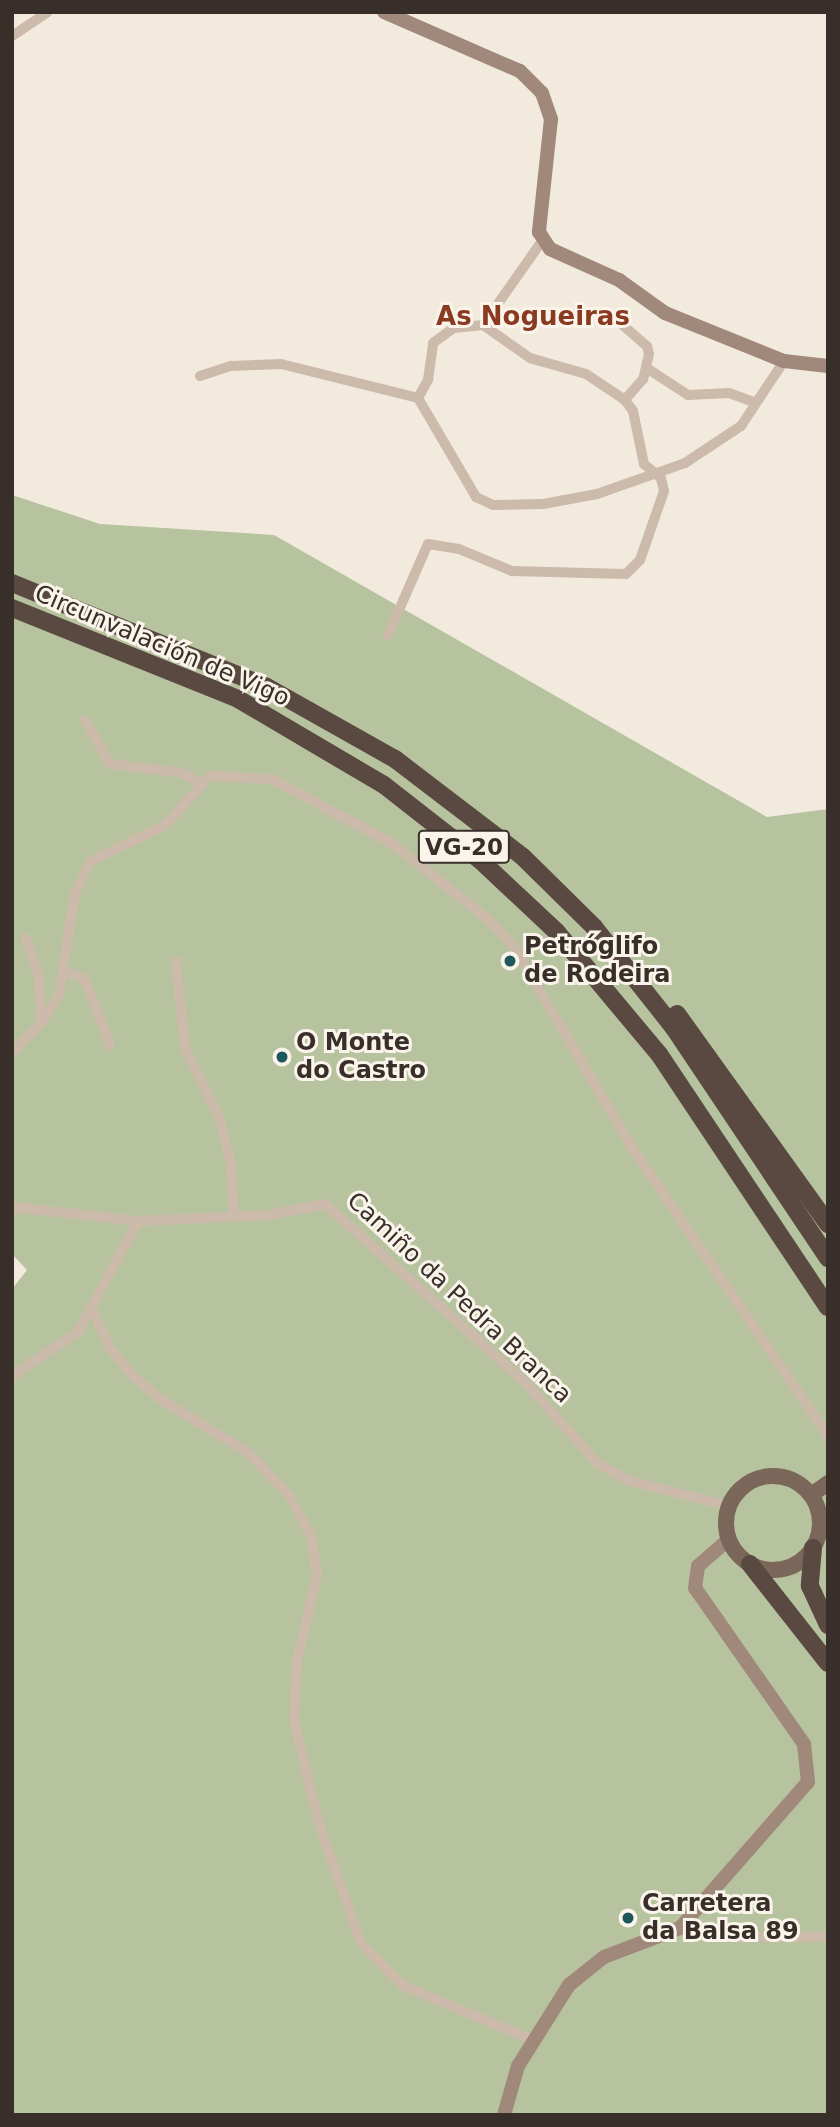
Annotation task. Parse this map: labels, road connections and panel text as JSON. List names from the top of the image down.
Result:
{
  "streets": {
    "highway": ["Circunvalación de Vigo", "VG-20"],
    "street": ["Camiño da Pedra Branca"]
  },
  "districts": ["As Nogueiras"],
  "places": ["Petróglifo de Rodeira", "O Monte do Castro", "Carretera da Balsa 89"]
}
